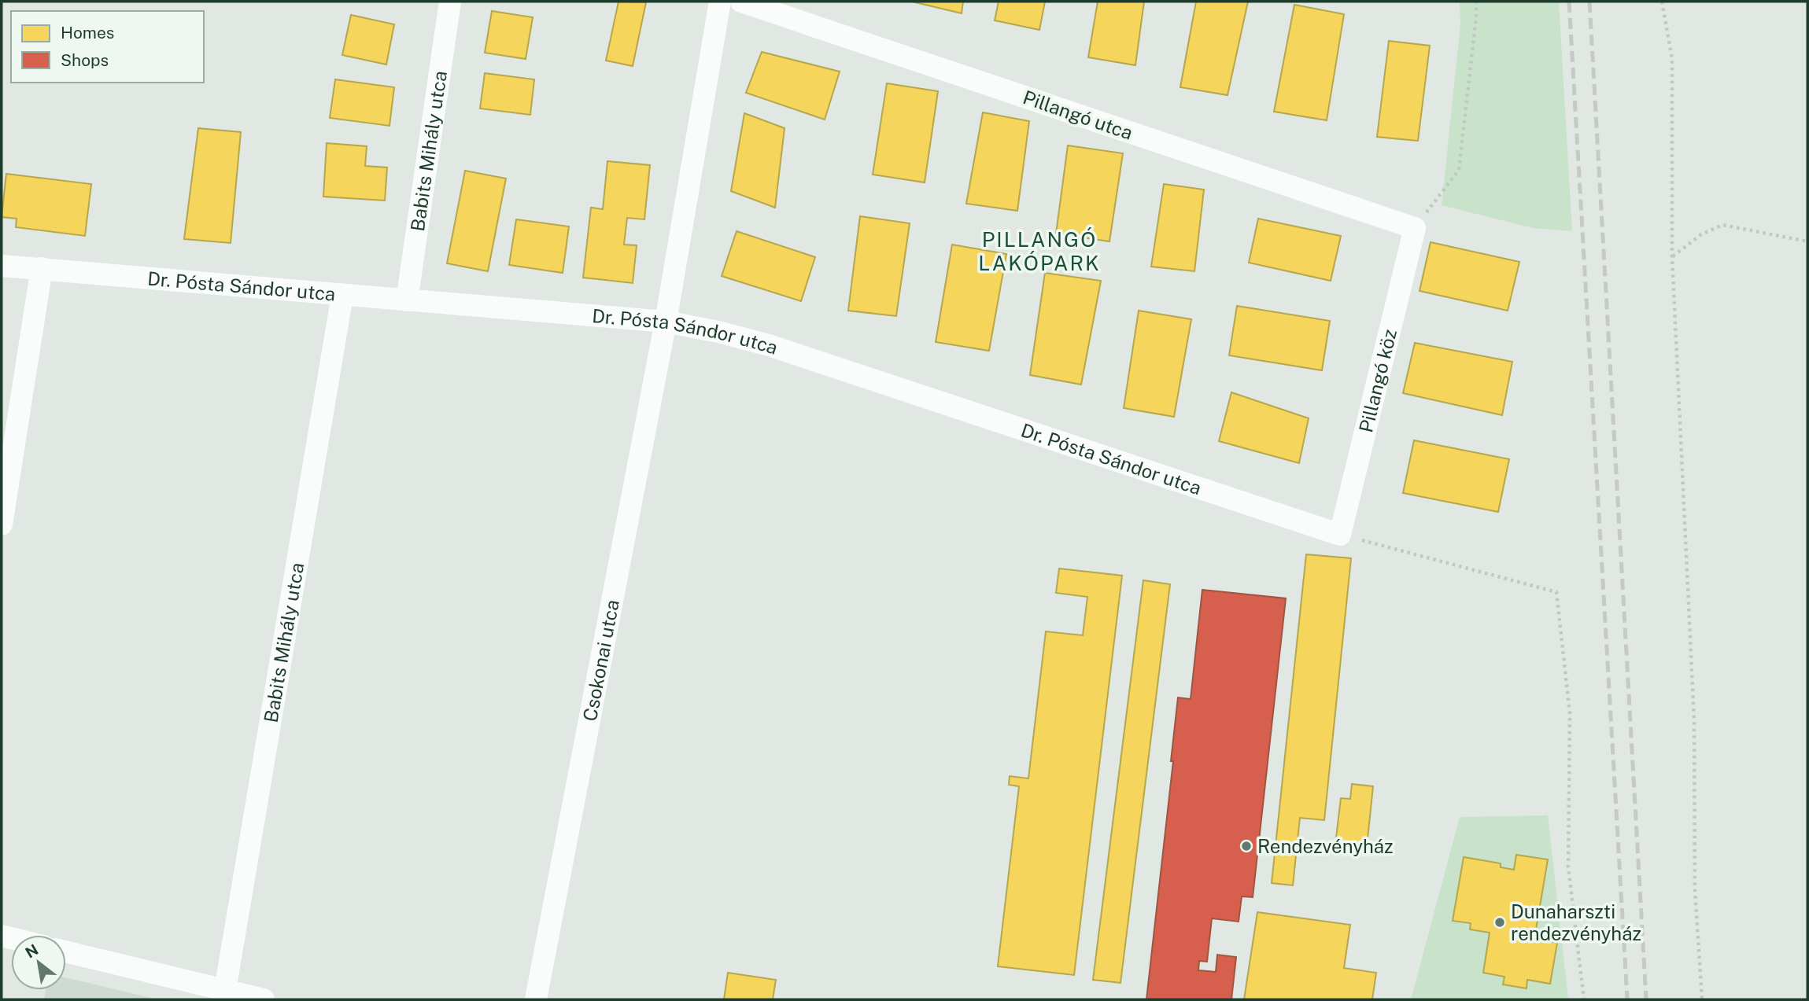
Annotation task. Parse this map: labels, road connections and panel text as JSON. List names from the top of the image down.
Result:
{
  "streets": {
    "street": [
      "Pillangó utca",
      "Babits Mihály utca",
      "Dr. Pósta Sándor utca",
      "Pillangó köz",
      "Csokonai utca"
    ]
  },
  "crossings": [
    ["Pillangó utca", "Pillangó köz"],
    ["Babits Mihály utca", "Dr. Pósta Sándor utca"],
    ["Dr. Pósta Sándor utca", "Pillangó köz"],
    ["Dr. Pósta Sándor utca", "Csokonai utca"]
  ],
  "districts": ["PILLANGÓ LAKÓPARK"],
  "places": ["Rendezvényház", "Dunaharszti rendezvényház"],
  "legend": ["Homes", "Shops"],
  "north": "top left"
}
